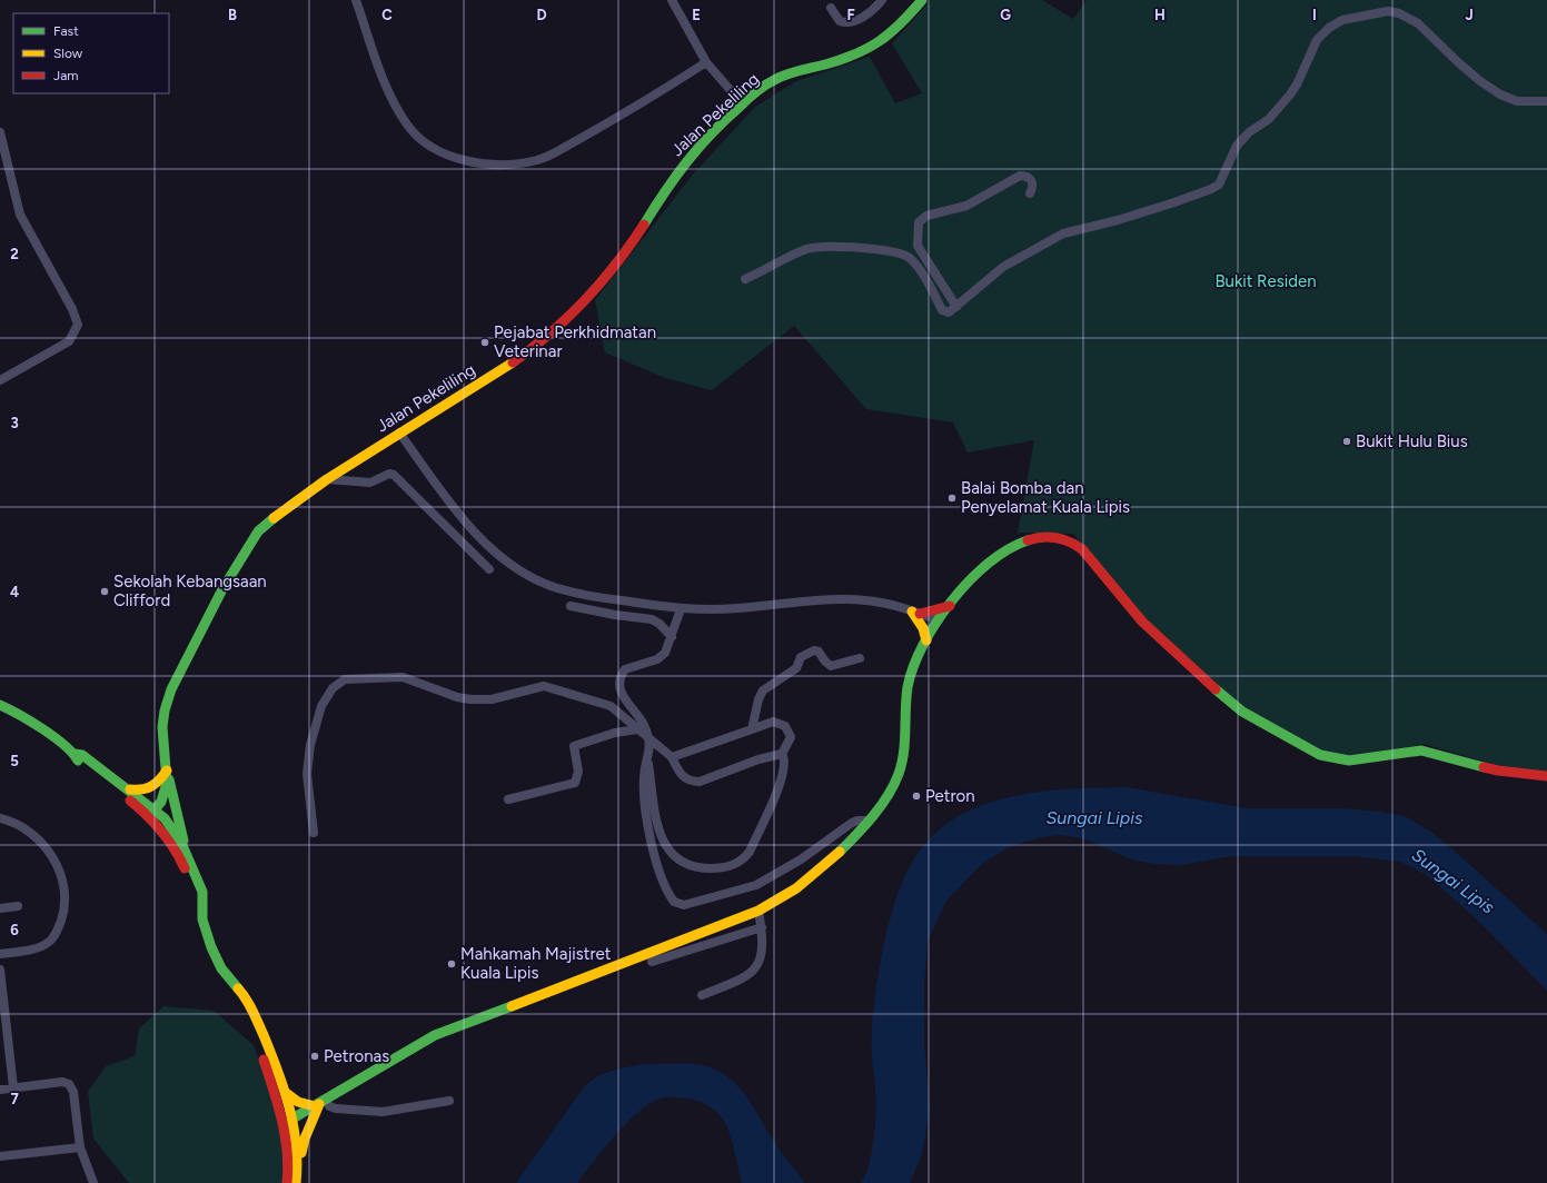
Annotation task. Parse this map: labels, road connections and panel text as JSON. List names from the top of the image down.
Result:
{
  "streets": {
    "street": ["Jalan Pekeliling"]
  },
  "water": ["Sungai Lipis"],
  "parks": ["Bukit Residen"],
  "places": [
    "Pejabat Perkhidmatan Veterinar",
    "Bukit Hulu Bius",
    "Balai Bomba dan Penyelamat Kuala Lipis",
    "Sekolah Kebangsaan Clifford",
    "Petron",
    "Mahkamah Majistret Kuala Lipis",
    "Petronas"
  ],
  "legend": ["Fast", "Slow", "Jam"],
  "grid": {
    "columns": [
      "B",
      "C",
      "D",
      "E",
      "F",
      "G",
      "H",
      "I",
      "J"
    ],
    "rows": [
      "2",
      "3",
      "4",
      "5",
      "6",
      "7"
    ]
  }
}
